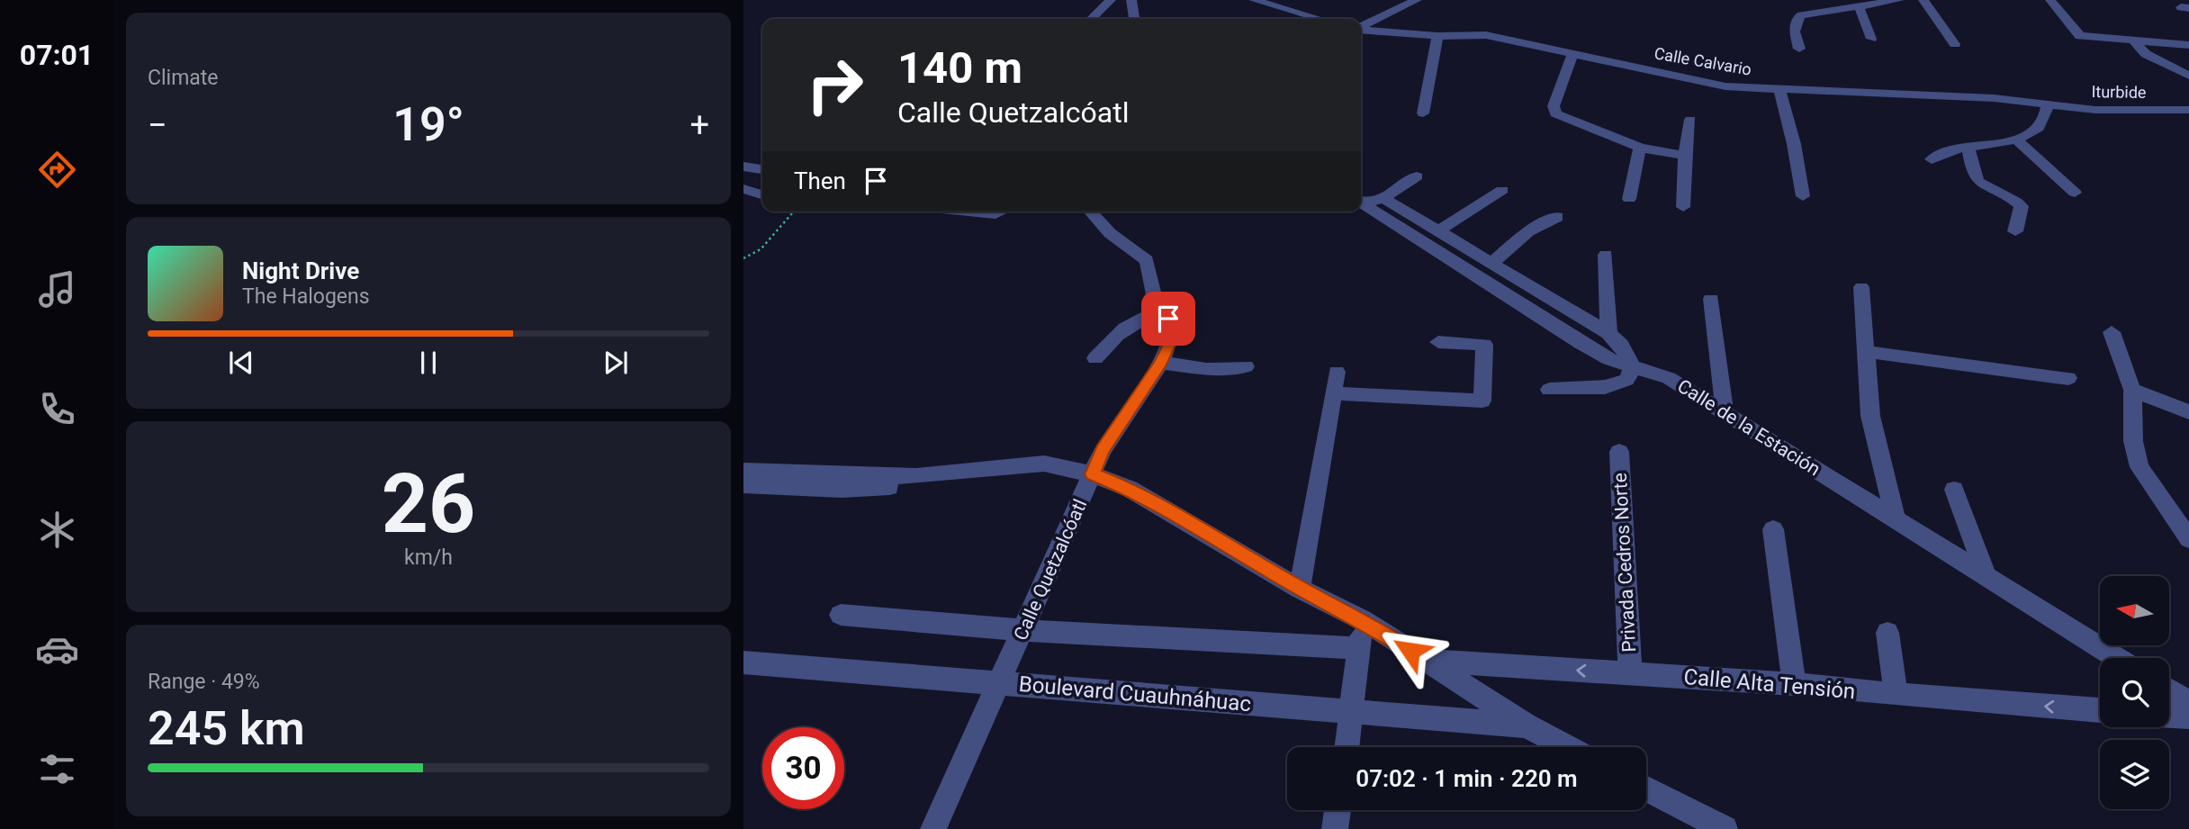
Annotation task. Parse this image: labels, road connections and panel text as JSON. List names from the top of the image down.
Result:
{
  "streets": {
    "street": [
      "Calle Calvario",
      "Iturbide",
      "Calle de la Estación",
      "Privada Cedros Norte",
      "Calle Quetzalcóatl",
      "Calle Alta Tensión",
      "Boulevard Cuauhnáhuac"
    ]
  },
  "crossings": [
    ["Calle Calvario", "Iturbide"],
    ["Privada Cedros Norte", "Calle Alta Tensión"],
    ["Calle Quetzalcóatl", "Boulevard Cuauhnáhuac"]
  ],
  "one_way": ["Calle Alta Tensión"],
  "north": "left",
  "page": {
    "tabs": "07:01",
    "tile": [
      "Climate",
      ["26", "km/h"],
      ["Range · 49%", "245 km"]
    ],
    "turn": ["140 m", "Calle Quetzalcóatl"],
    "heat": ["−", "19°", "+"],
    "then": "Then",
    "song": ["Night Drive", "The Halogens"],
    "limit": "30",
    "trip": "07:02 · 1 min · 220 m"
  }
}
